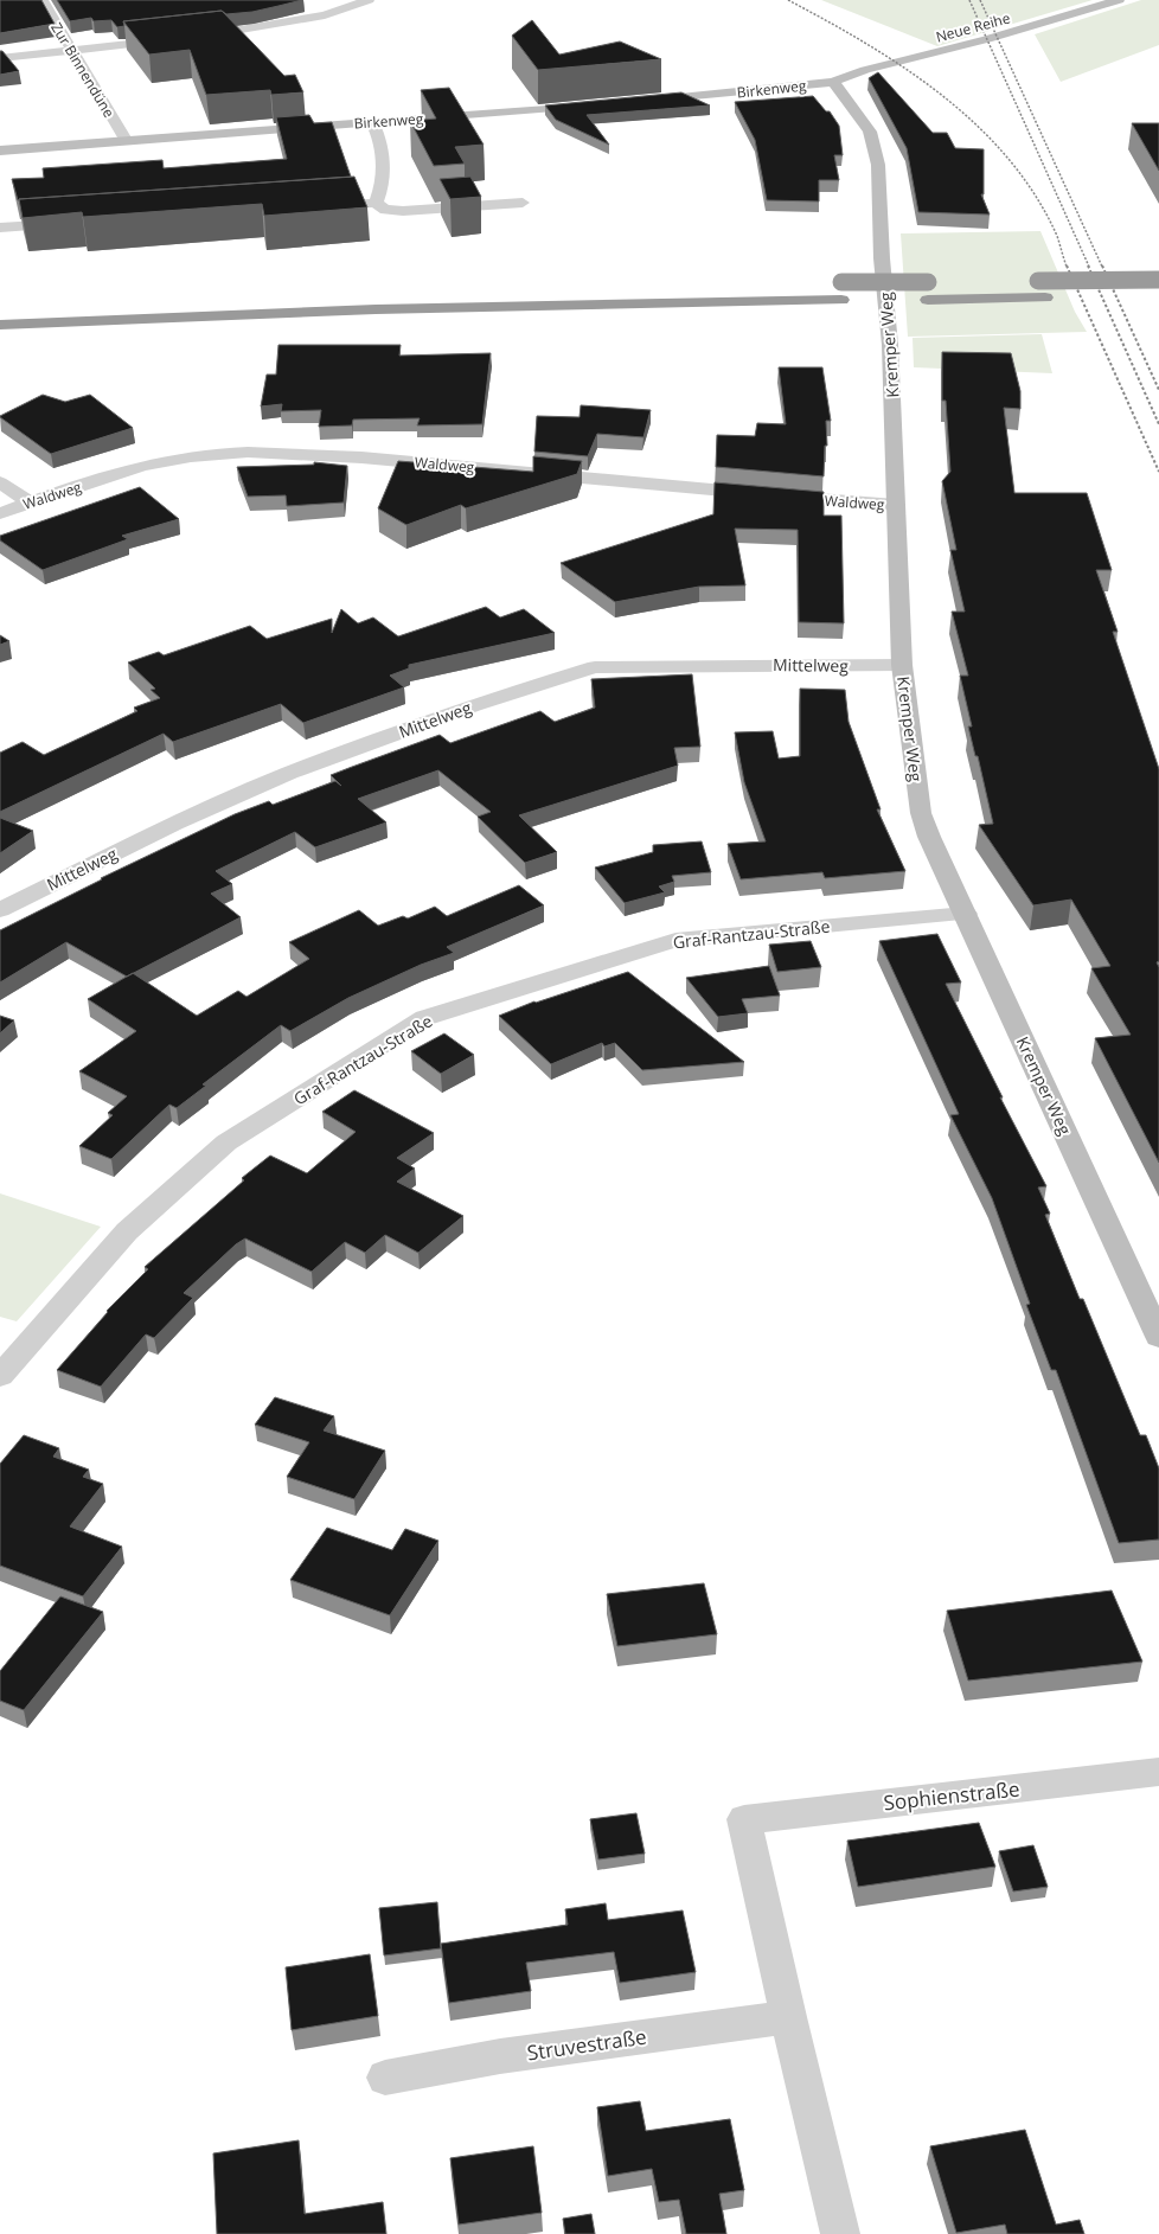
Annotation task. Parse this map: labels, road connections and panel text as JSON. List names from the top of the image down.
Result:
{
  "streets": {
    "street": [
      "Neue Reihe",
      "Zur Binnendüne",
      "Birkenweg",
      "Kremper Weg",
      "Waldweg",
      "Mittelweg",
      "Graf-Rantzau-Straße",
      "Sophienstraße",
      "Struvestraße"
    ]
  },
  "crossings": [
    ["Neue Reihe", "Birkenweg"],
    ["Neue Reihe", "Kremper Weg"],
    ["Zur Binnendüne", "Birkenweg"],
    ["Birkenweg", "Kremper Weg"],
    ["Kremper Weg", "Waldweg"],
    ["Kremper Weg", "Mittelweg"],
    ["Kremper Weg", "Graf-Rantzau-Straße"],
    ["Sophienstraße", "Struvestraße"]
  ]
}
